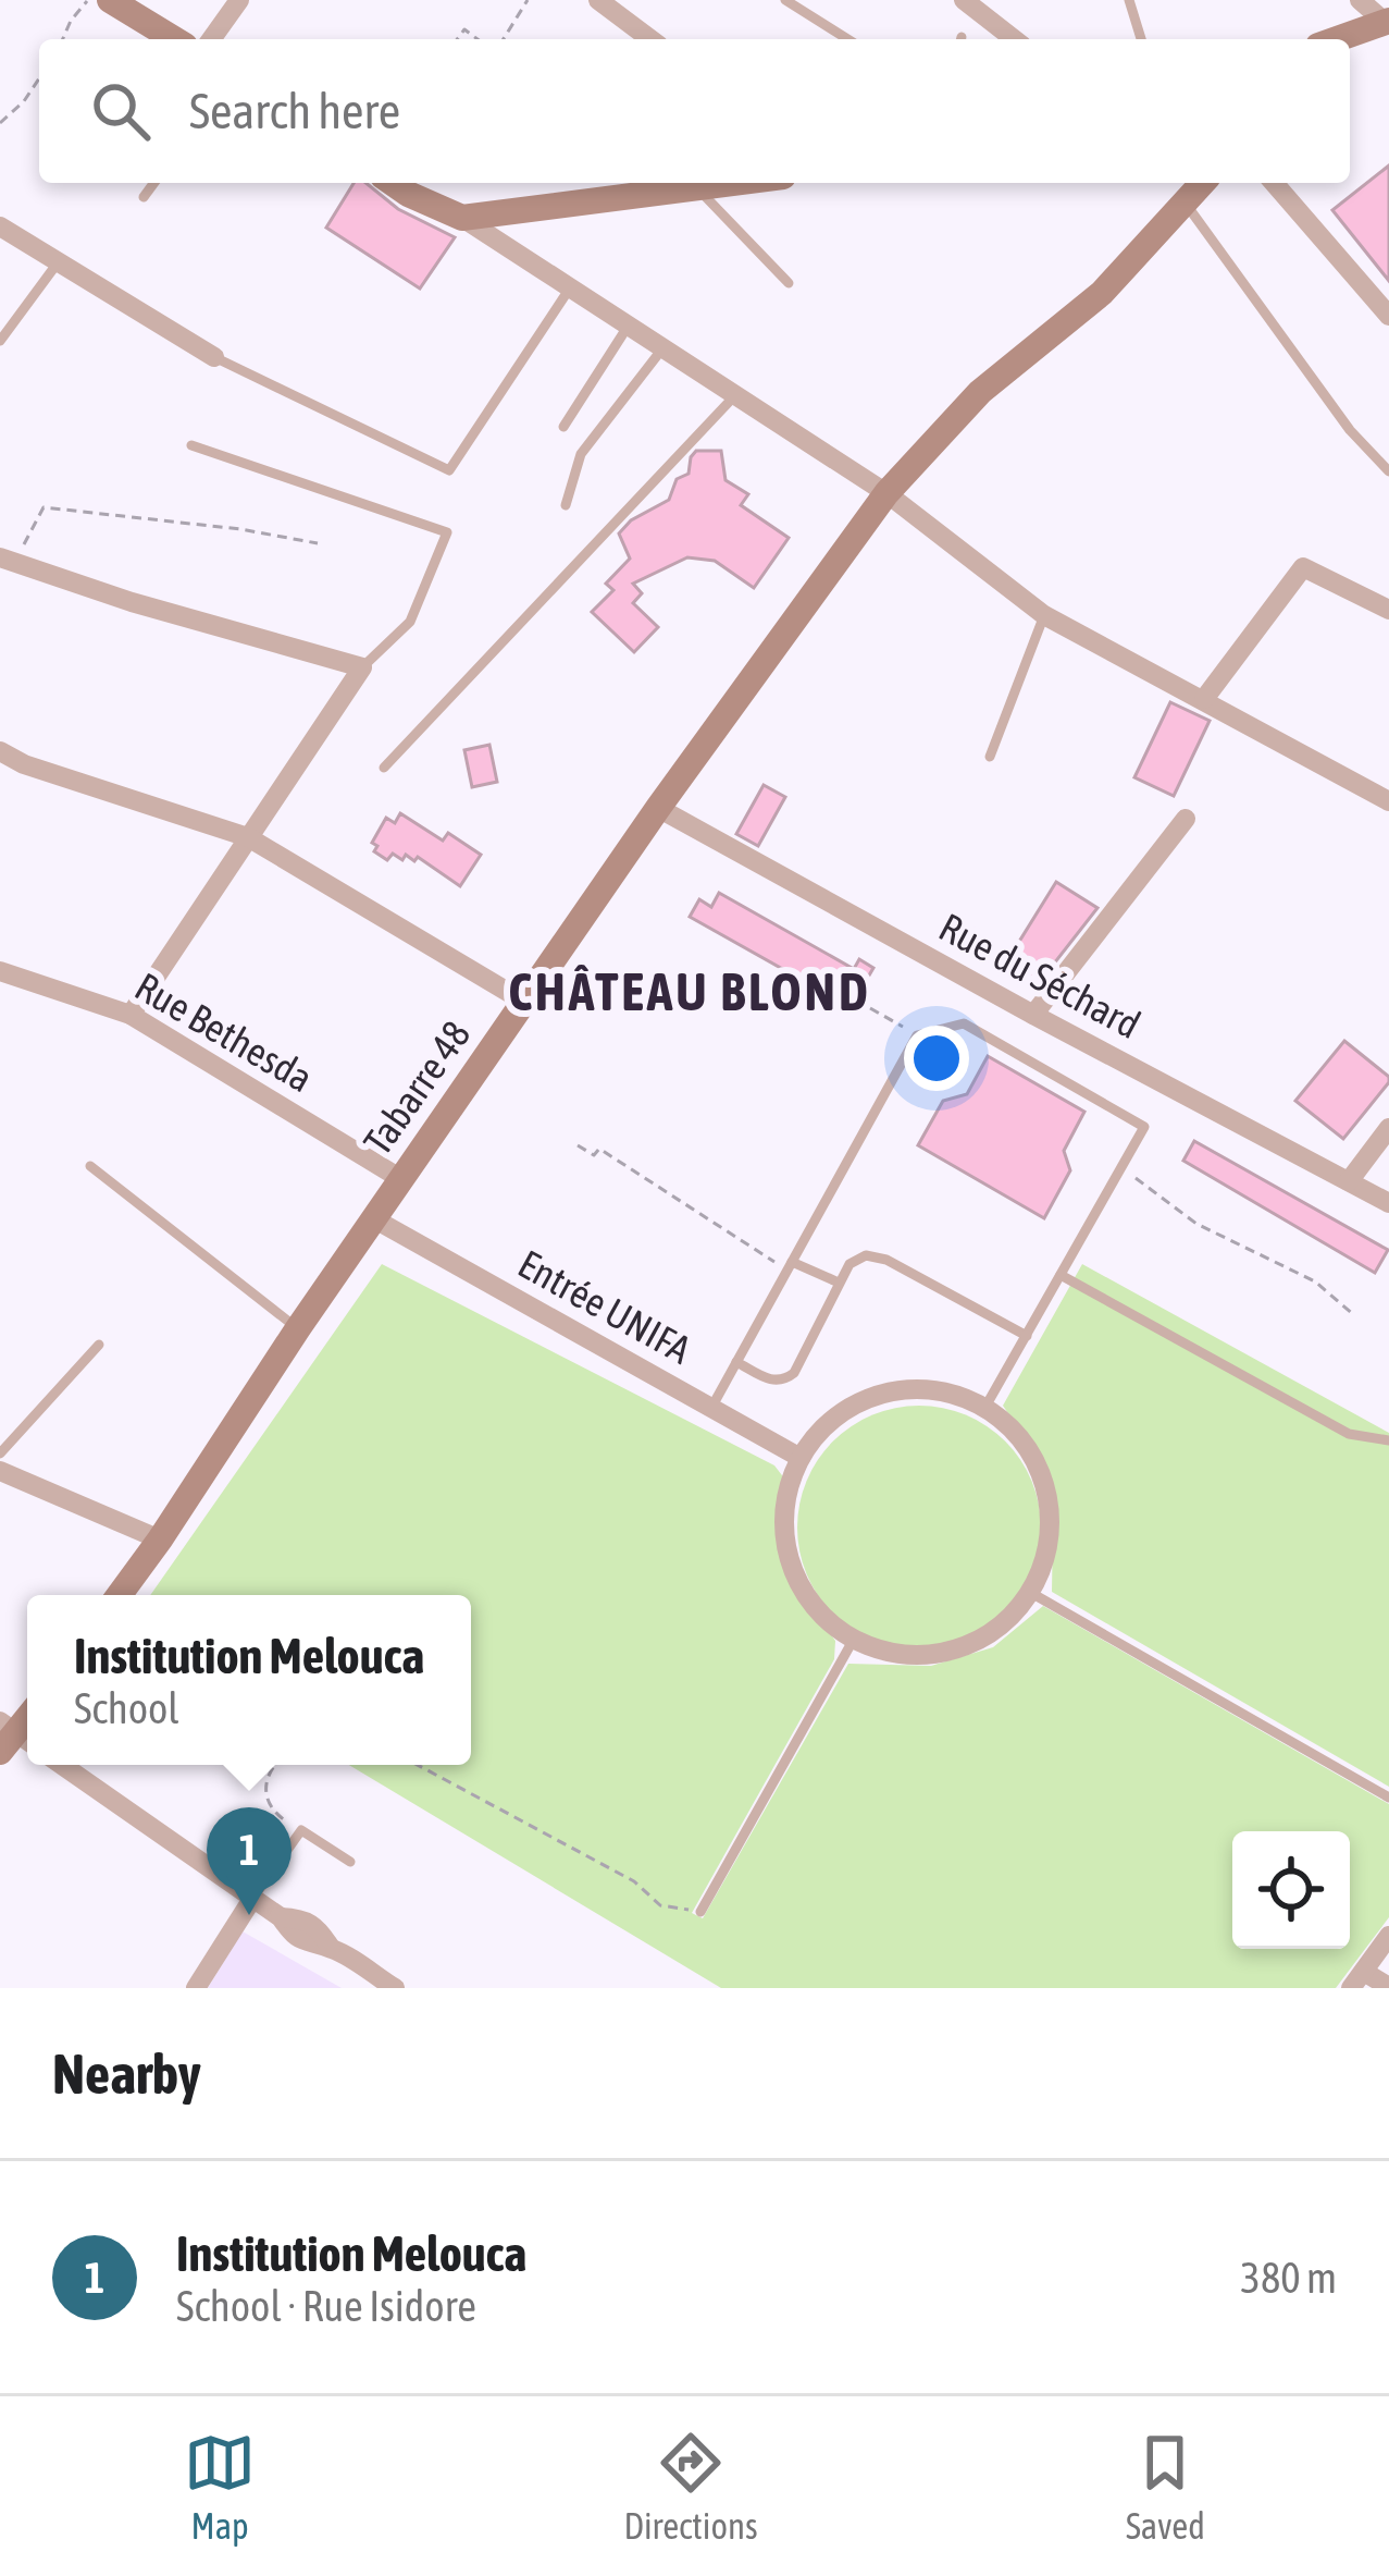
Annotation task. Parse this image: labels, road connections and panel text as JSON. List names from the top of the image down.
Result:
{
  "streets": {
    "street": [
      "Rue du Séchard",
      "Rue Bethesda",
      "Tabarre 48",
      "Entrée UNIFA"
    ]
  },
  "crossings": [
    ["Rue du Séchard", "Tabarre 48"],
    ["Rue Bethesda", "Tabarre 48"],
    ["Tabarre 48", "Entrée UNIFA"]
  ],
  "districts": ["CHÂTEAU BLOND"],
  "page": {
    "search": "Search here",
    "popup": ["Institution Melouca", "School"],
    "pins": "1",
    "heading": "Nearby",
    "list": [
      {
        "mark": "1",
        "name": "Institution Melouca",
        "note": "School · Rue Isidore",
        "value": "380 m"
      }
    ],
    "nav": ["Map", "Directions", "Saved"]
  }
}
